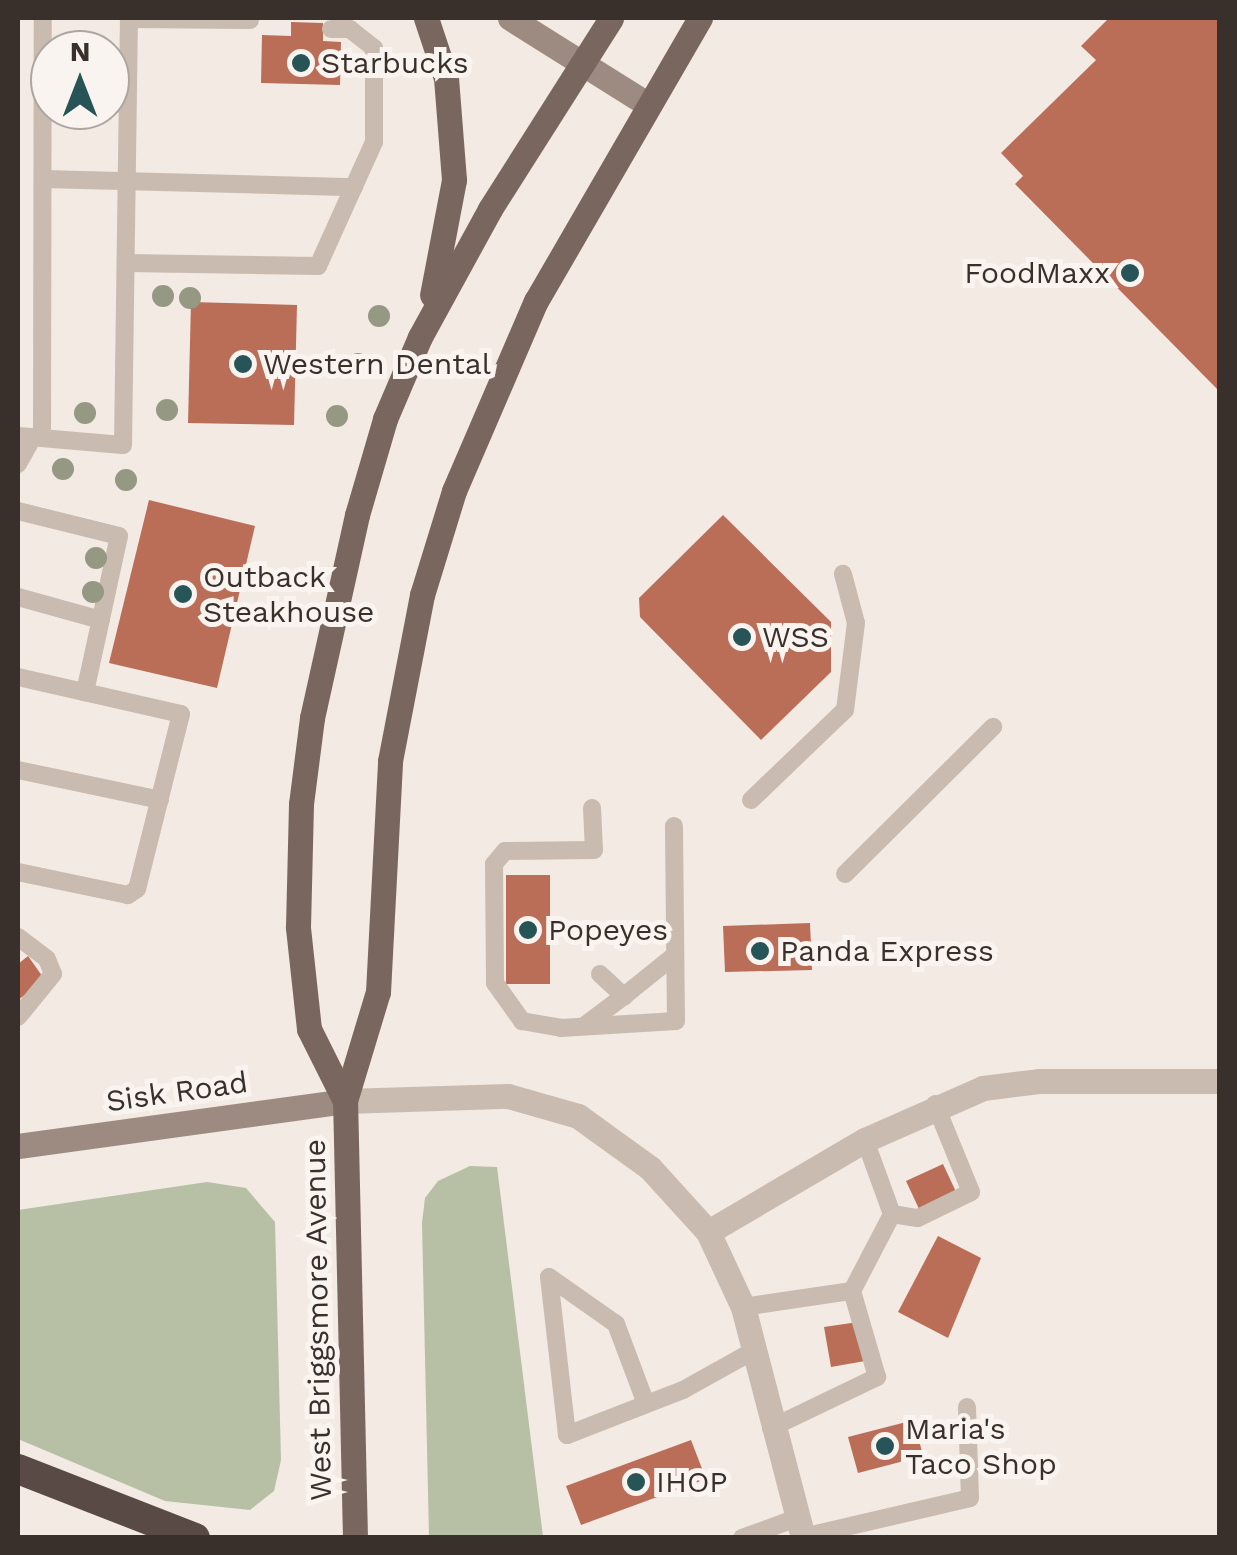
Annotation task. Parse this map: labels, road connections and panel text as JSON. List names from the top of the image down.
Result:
{
  "streets": {
    "main road": ["Sisk Road", "West Briggsmore Avenue"]
  },
  "crossings": [
    ["Sisk Road", "West Briggsmore Avenue"]
  ],
  "places": [
    "Starbucks",
    "FoodMaxx",
    "Western Dental",
    "Outback Steakhouse",
    "WSS",
    "Popeyes",
    "Panda Express",
    "Maria's Taco Shop",
    "IHOP"
  ],
  "north": "top"
}
